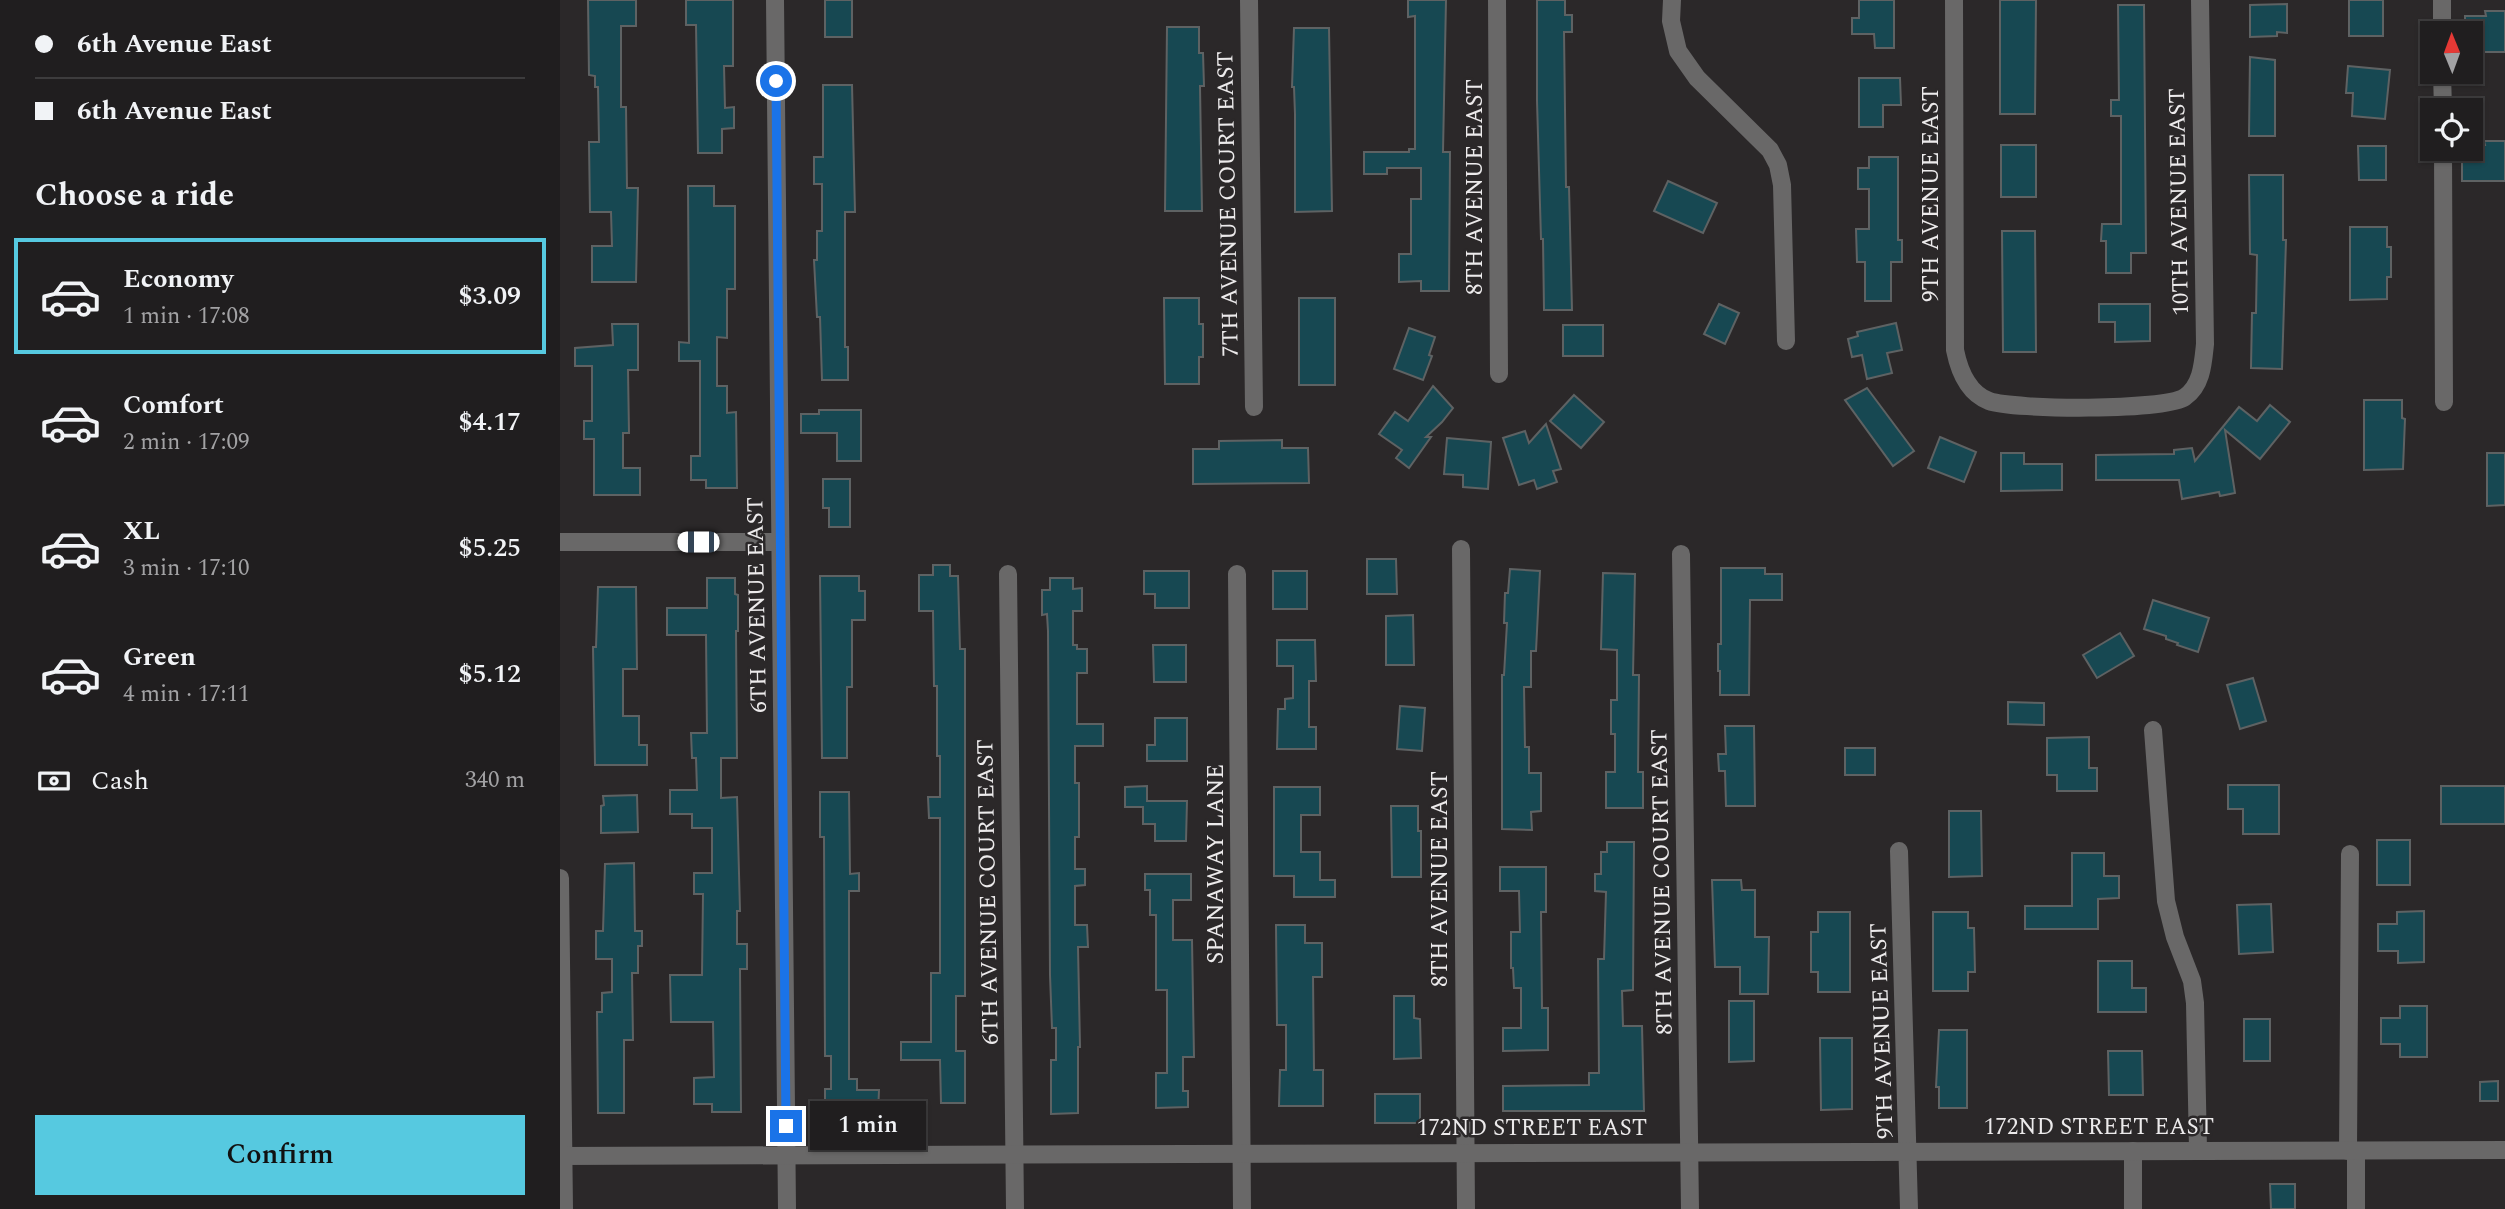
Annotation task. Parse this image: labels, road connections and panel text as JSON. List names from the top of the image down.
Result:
{
  "streets": {
    "street": [
      "8TH AVENUE EAST",
      "9TH AVENUE EAST",
      "10TH AVENUE EAST",
      "7TH AVENUE COURT EAST",
      "6TH AVENUE EAST",
      "SPANAWAY LANE",
      "8TH AVENUE COURT EAST",
      "6TH AVENUE COURT EAST",
      "172ND STREET EAST"
    ]
  },
  "crossings": [
    ["8TH AVENUE EAST", "172ND STREET EAST"],
    ["9TH AVENUE EAST", "10TH AVENUE EAST"],
    ["9TH AVENUE EAST", "172ND STREET EAST"],
    ["6TH AVENUE EAST", "172ND STREET EAST"],
    ["SPANAWAY LANE", "172ND STREET EAST"],
    ["8TH AVENUE COURT EAST", "172ND STREET EAST"],
    ["6TH AVENUE COURT EAST", "172ND STREET EAST"]
  ],
  "north": "top",
  "page": {
    "banner": ["6th Avenue East", "6th Avenue East"],
    "heading": "Choose a ride",
    "list": [
      {
        "name": "Economy",
        "note": "1 min · 17:08",
        "value": "$3.09"
      },
      {
        "name": "Comfort",
        "note": "2 min · 17:09",
        "value": "$4.17"
      },
      {
        "name": "XL",
        "note": "3 min · 17:10",
        "value": "$5.25"
      },
      {
        "name": "Green",
        "note": "4 min · 17:11",
        "value": "$5.12"
      }
    ],
    "pay": ["Cash", "340 m"],
    "buttons": "Confirm",
    "bubble": "1 min"
  }
}
